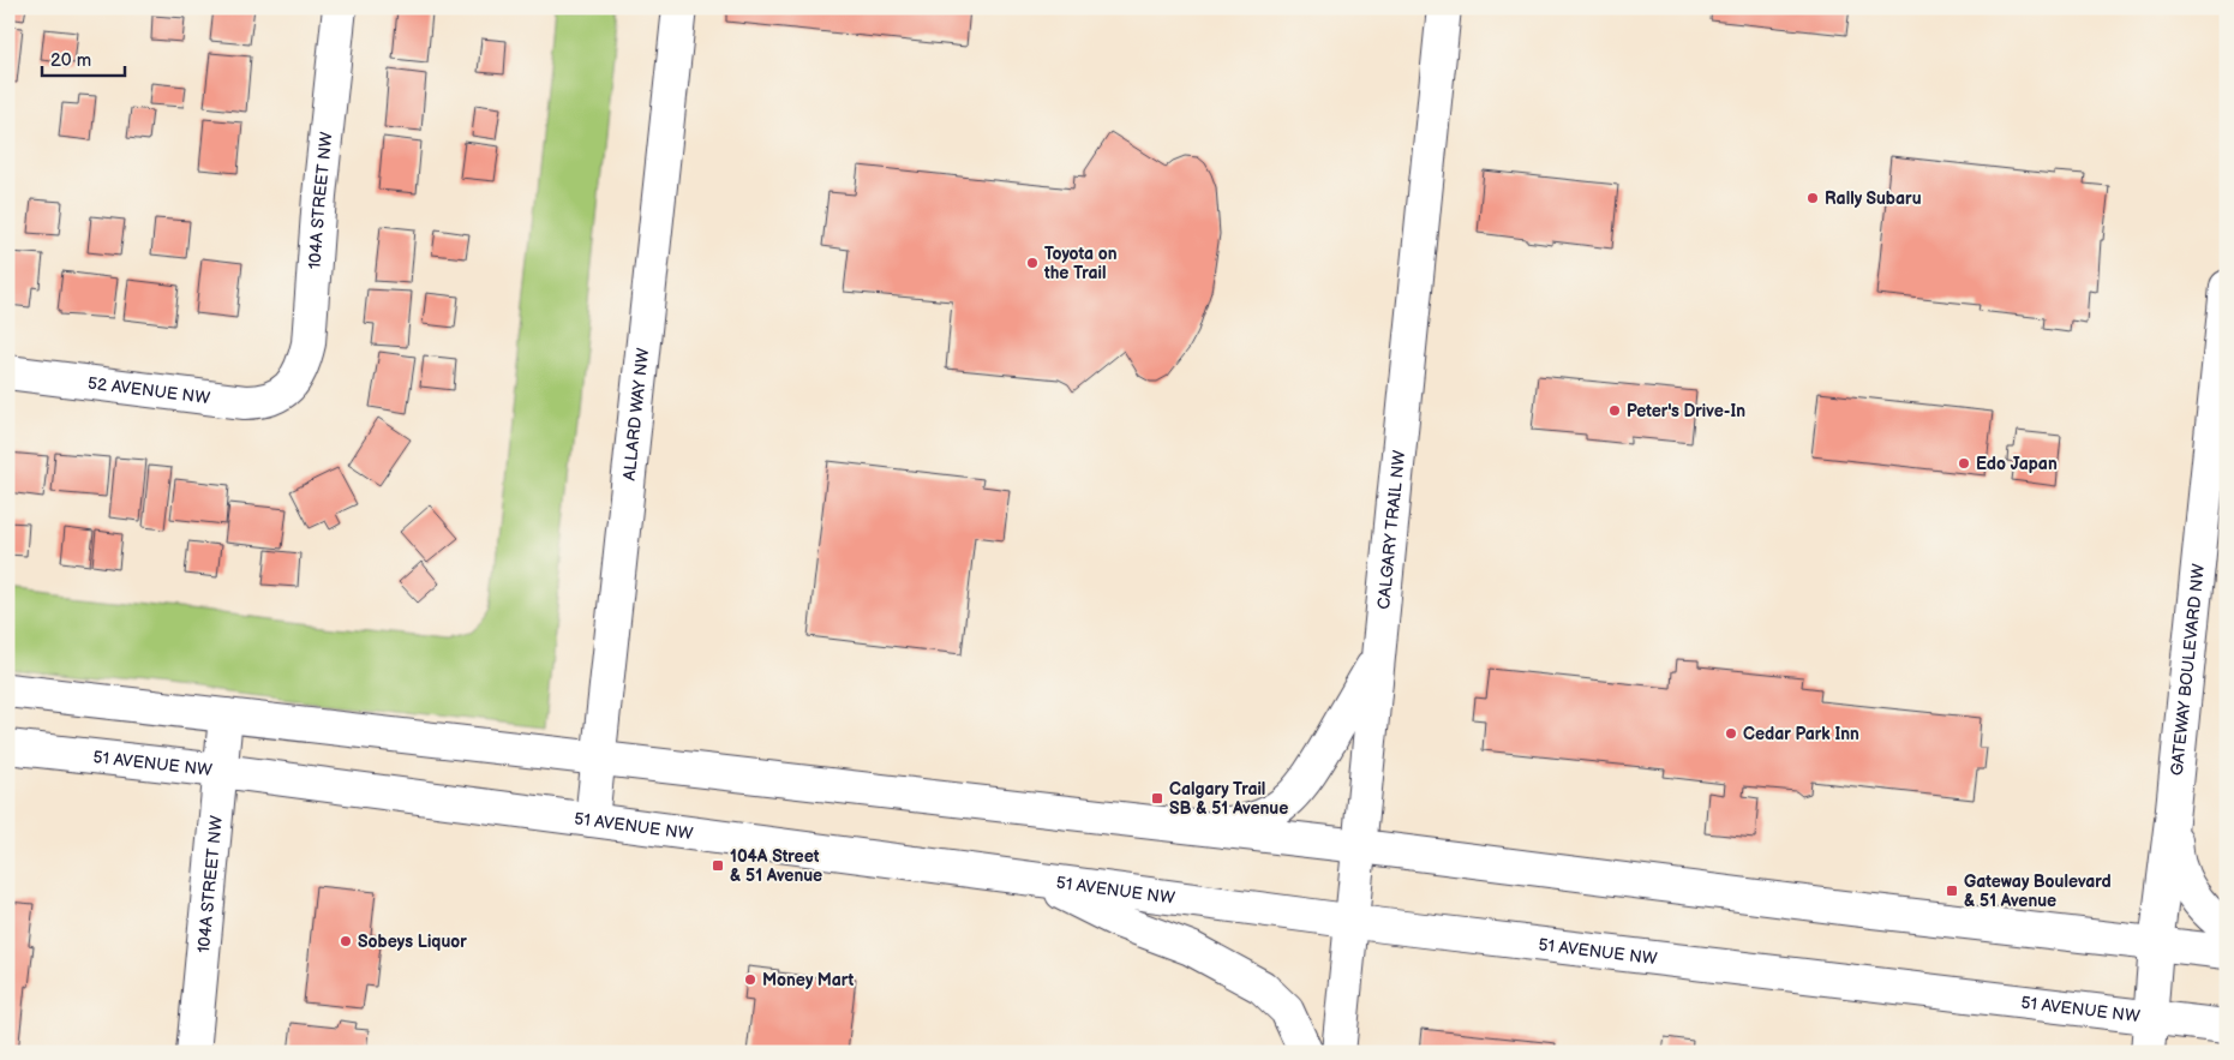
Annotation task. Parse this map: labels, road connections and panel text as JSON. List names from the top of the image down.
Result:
{
  "streets": {
    "main road": [
      "104A STREET NW",
      "52 AVENUE NW",
      "ALLARD WAY NW",
      "CALGARY TRAIL NW",
      "GATEWAY BOULEVARD NW",
      "51 AVENUE NW"
    ]
  },
  "crossings": [
    ["104A STREET NW", "52 AVENUE NW"],
    ["104A STREET NW", "51 AVENUE NW"],
    ["ALLARD WAY NW", "51 AVENUE NW"],
    ["CALGARY TRAIL NW", "51 AVENUE NW"],
    ["GATEWAY BOULEVARD NW", "51 AVENUE NW"]
  ],
  "places": {
    "other": [
      "Rally Subaru",
      "Toyota on the Trail",
      "Peter's Drive-In",
      "Edo Japan",
      "Cedar Park Inn",
      "Sobeys Liquor",
      "Money Mart"
    ],
    "transit": ["Calgary Trail SB & 51 Avenue", "104A Street & 51 Avenue", "Gateway Boulevard & 51 Avenue"]
  },
  "scale_bar": "20 m"
}
